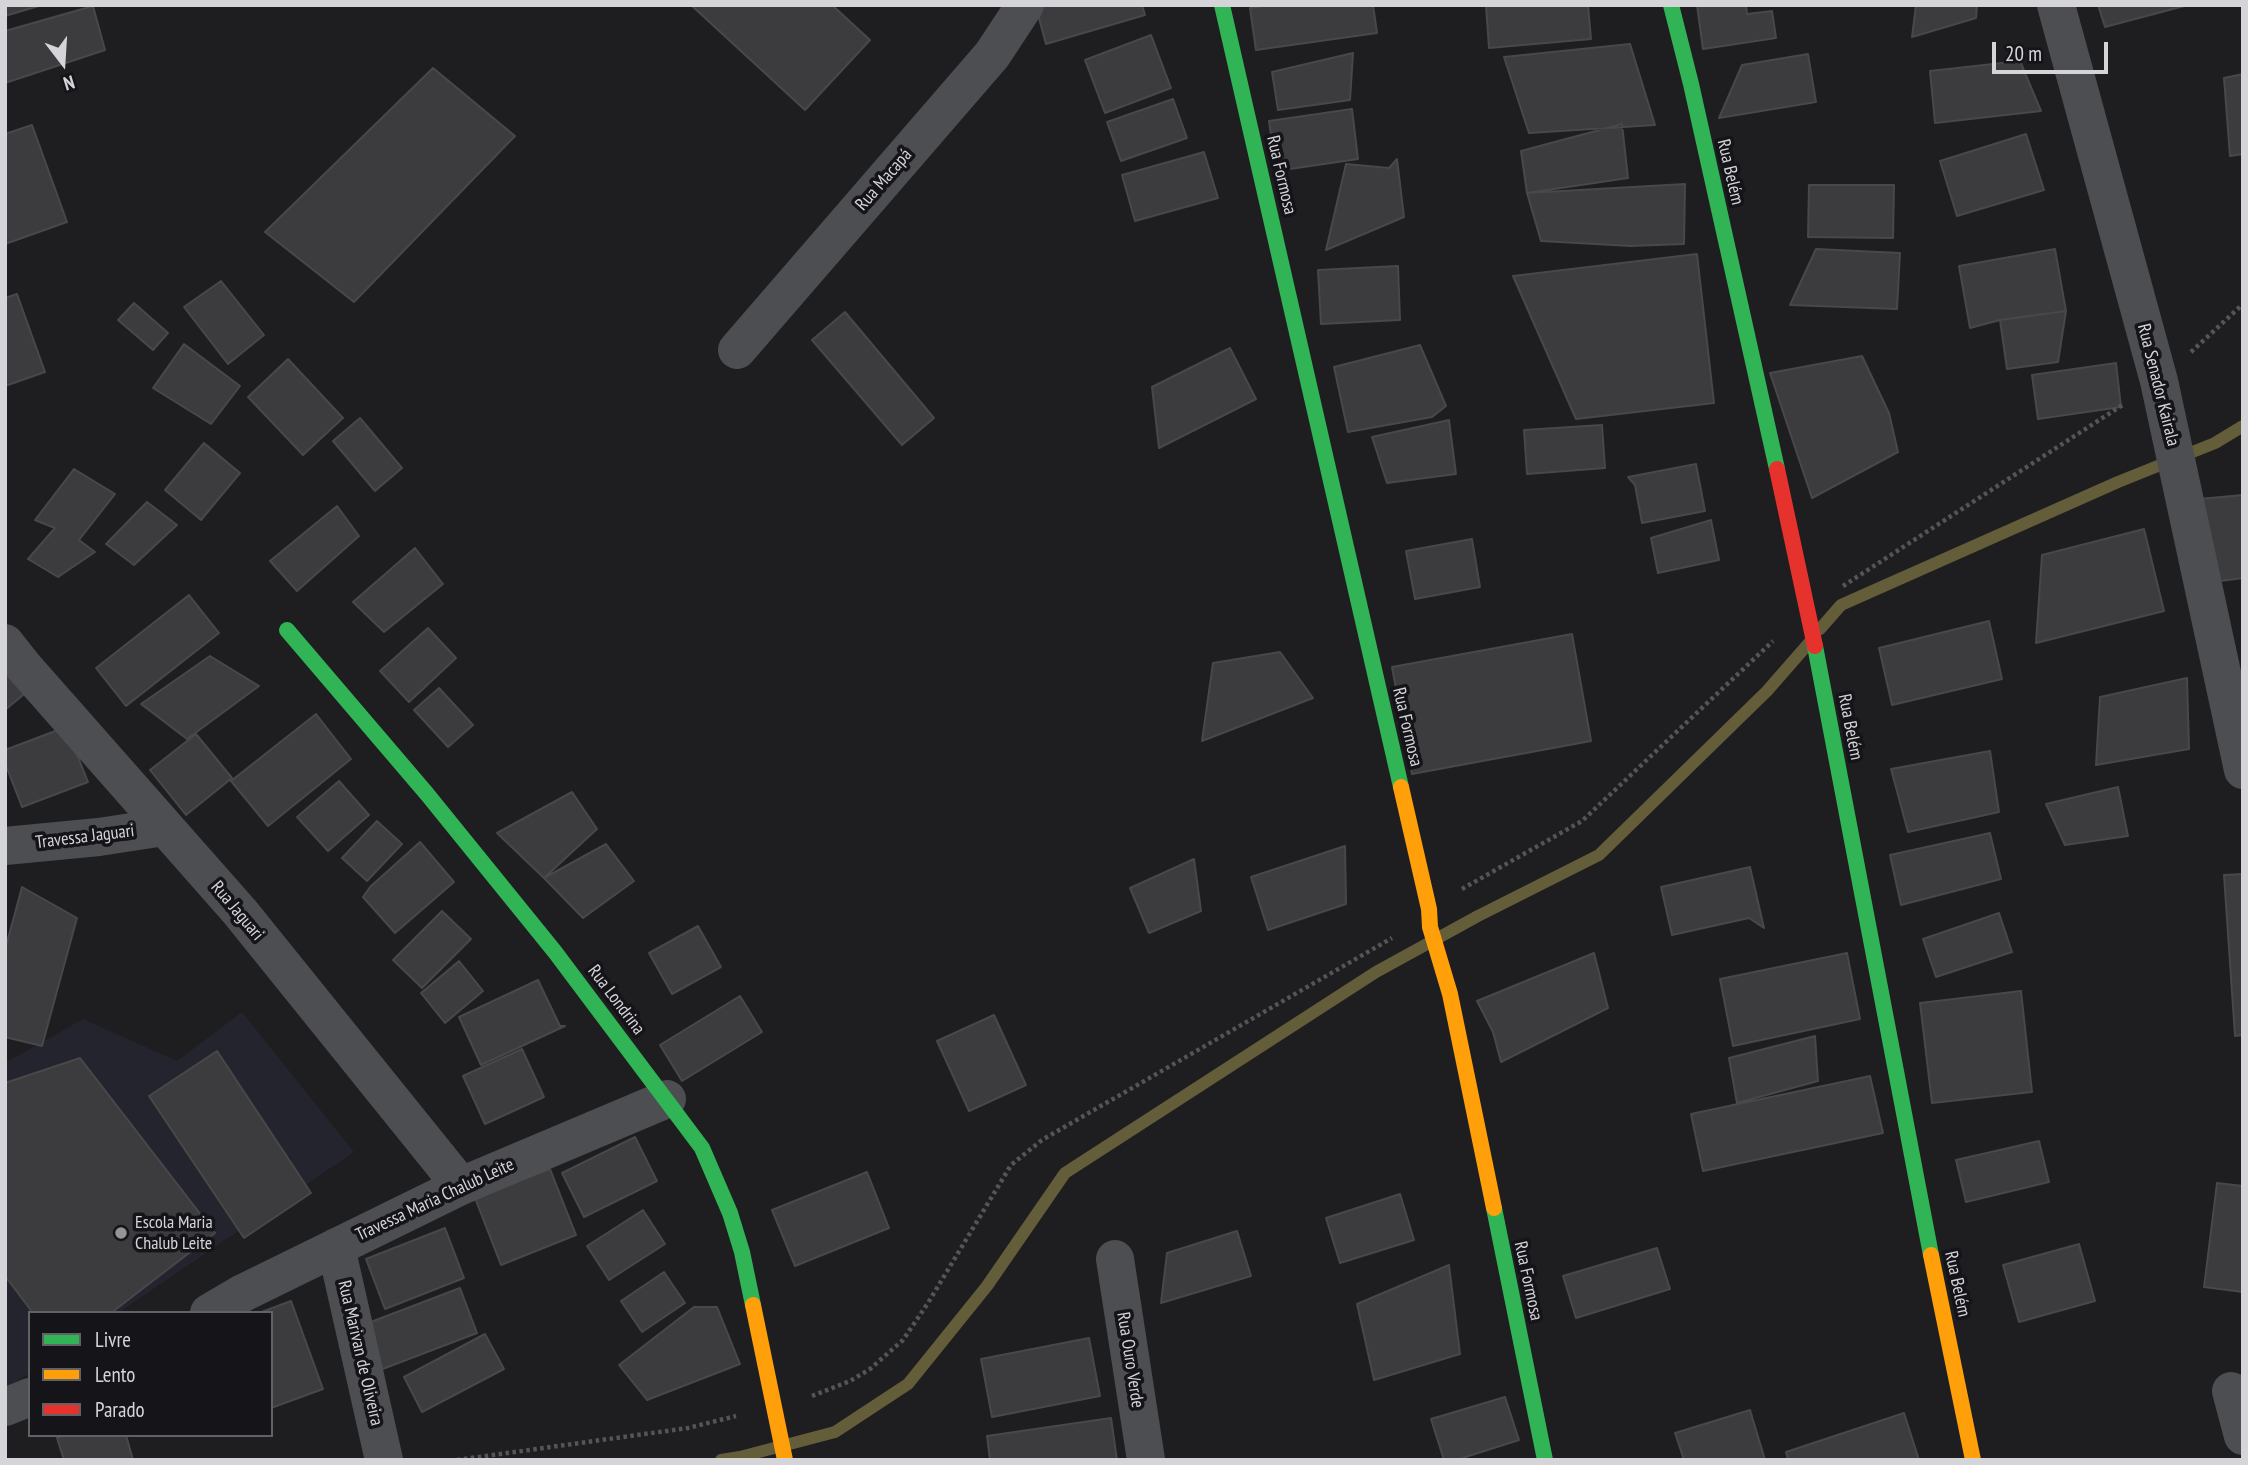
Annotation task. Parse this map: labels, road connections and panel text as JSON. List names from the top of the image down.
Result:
{
  "streets": {
    "street": [
      "Rua Belém",
      "Rua Formosa",
      "Rua Macapá",
      "Rua Senador Kairala",
      "Travessa Jaguari",
      "Rua Jaguari",
      "Rua Londrina",
      "Travessa Maria Chalub Leite",
      "Rua Marivan de Oliveira",
      "Rua Ouro Verde"
    ]
  },
  "crossings": [
    ["Travessa Jaguari", "Rua Jaguari"],
    ["Rua Jaguari", "Travessa Maria Chalub Leite"],
    ["Rua Londrina", "Travessa Maria Chalub Leite"],
    ["Travessa Maria Chalub Leite", "Rua Marivan de Oliveira"]
  ],
  "places": ["Escola Maria Chalub Leite"],
  "legend": ["Livre", "Lento", "Parado"],
  "scale_bar": "20 m",
  "north": "bottom"
}
